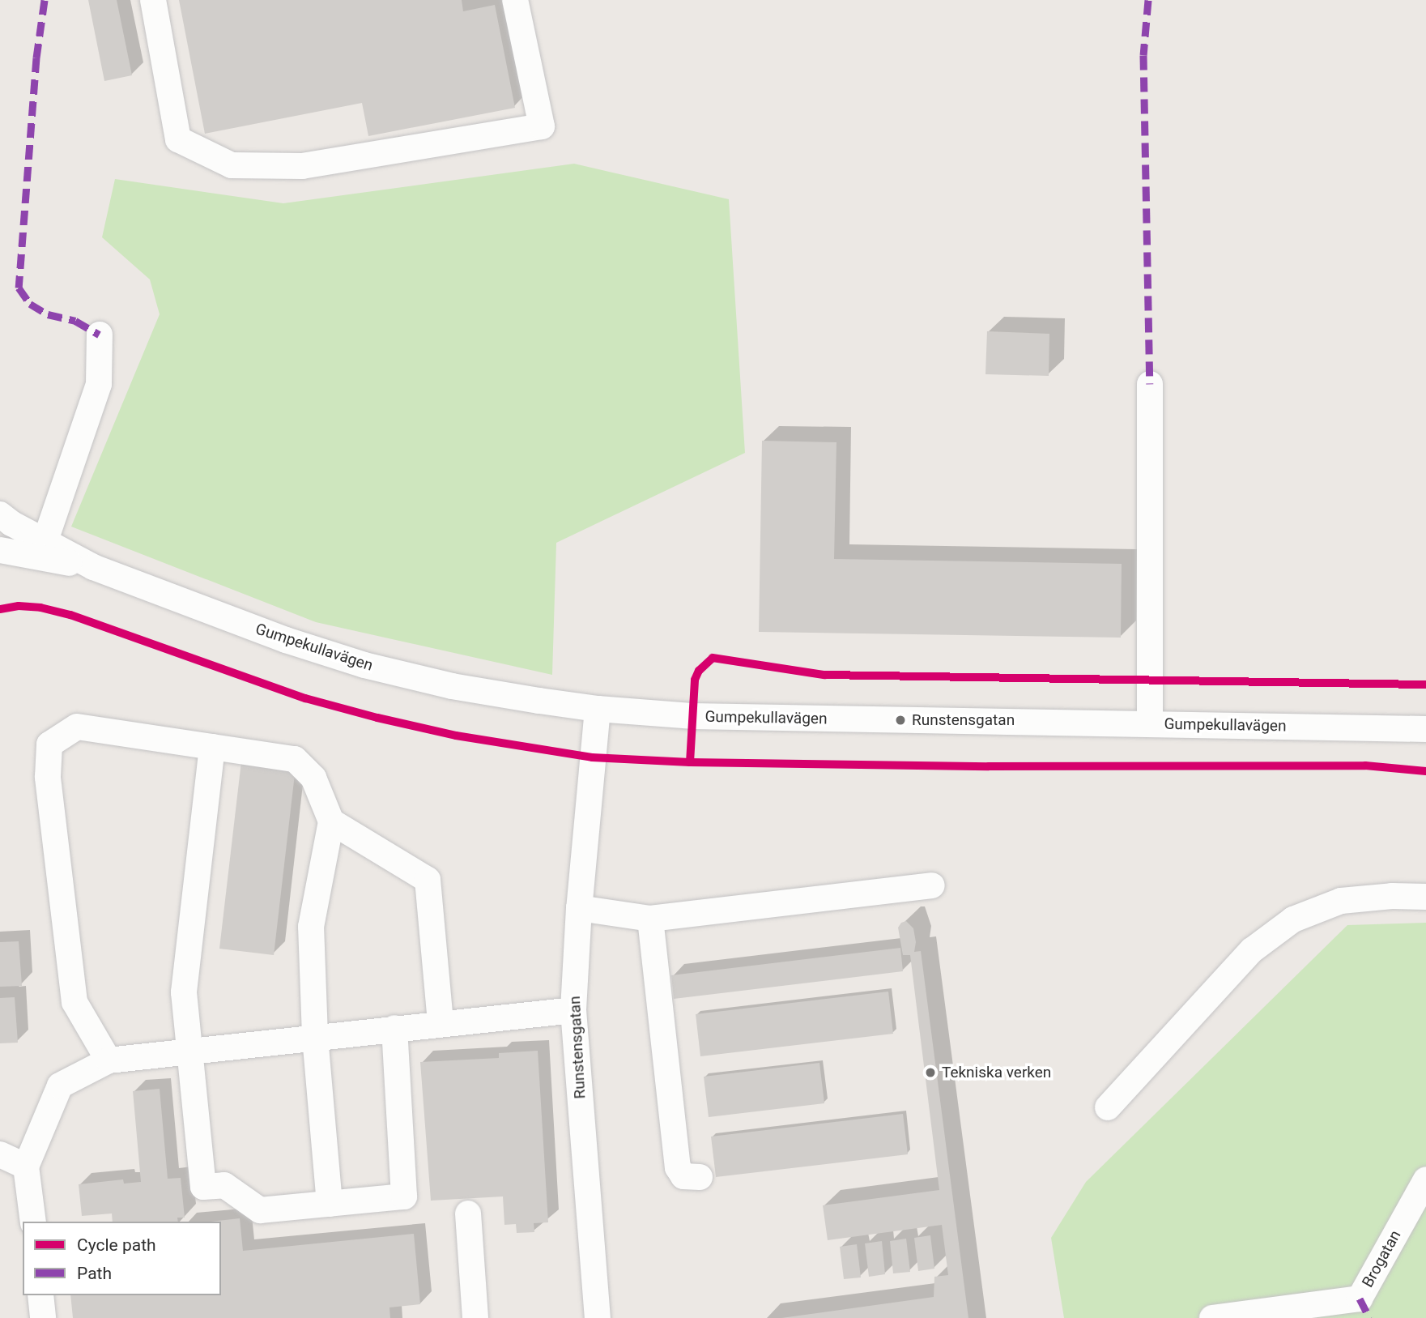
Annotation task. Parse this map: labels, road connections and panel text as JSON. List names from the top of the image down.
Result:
{
  "streets": {
    "street": ["Gumpekullavägen", "Runstensgatan", "Brogatan"]
  },
  "crossings": [
    ["Gumpekullavägen", "Runstensgatan"]
  ],
  "places": ["Runstensgatan", "Tekniska verken"],
  "legend": ["Cycle path", "Path"]
}
